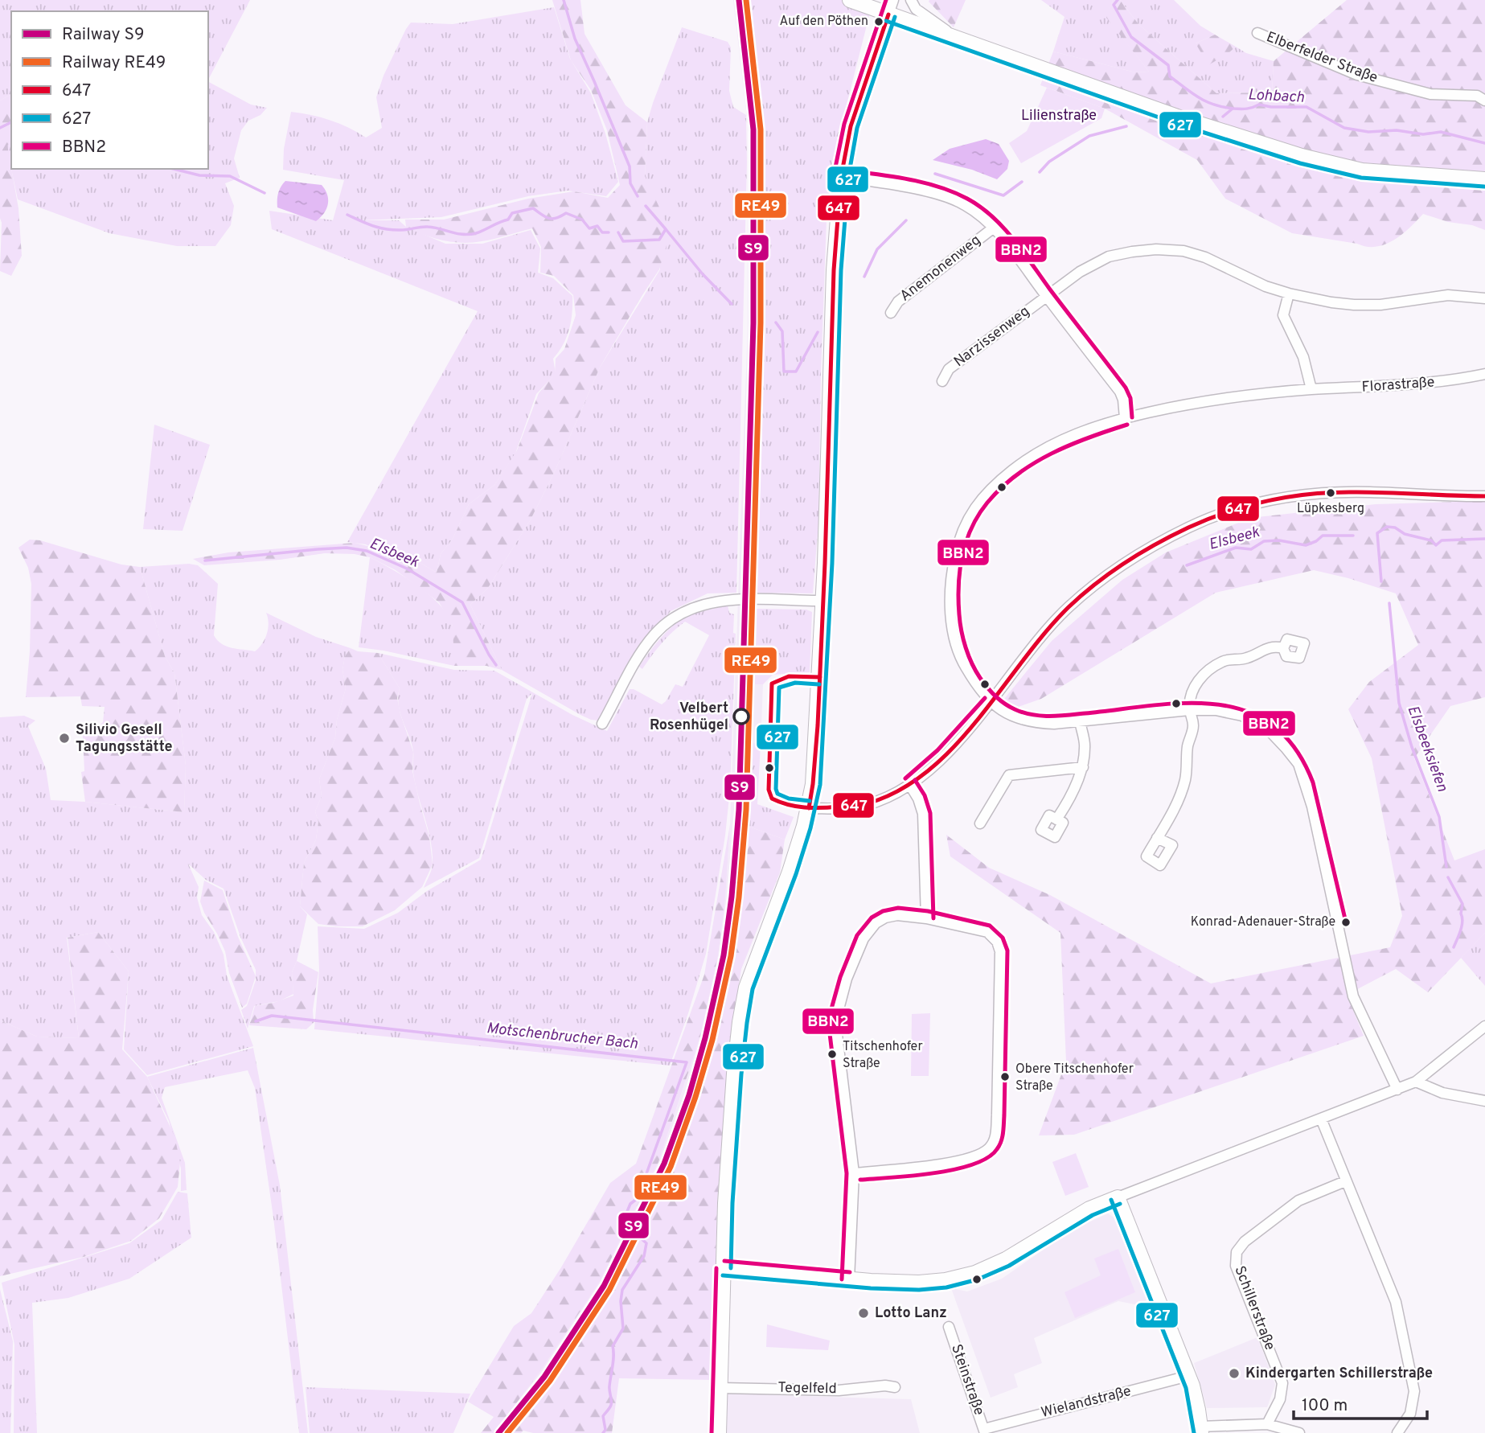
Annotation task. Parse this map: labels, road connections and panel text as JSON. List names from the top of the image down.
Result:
{
  "streets": {
    "street": [
      "Elberfelder Straße",
      "Anemonenweg",
      "Narzissenweg",
      "Florastraße",
      "Schillerstraße",
      "Steinstraße",
      "Tegelfeld",
      "Wielandstraße"
    ]
  },
  "crossings": [
    ["Steinstraße", "Wielandstraße"]
  ],
  "water": [
    "Lohbach",
    "Elsbeek",
    "Elsbeeksiefen",
    "Motschenbrucher Bach"
  ],
  "parks": ["Lilienstraße"],
  "places": [
    "Auf den Pöthen",
    "Lüpkesberg",
    "Velbert Rosenhügel",
    "Silivio Gesell Tagungsstätte",
    "Konrad-Adenauer-Straße",
    "Titschenhofer Straße",
    "Obere Titschenhofer Straße",
    "Lotto Lanz",
    "Kindergarten Schillerstraße"
  ],
  "lines": [
    "rail line S9",
    "rail line RE49",
    "transit line BBN2",
    "transit line 647",
    "transit line 627"
  ],
  "legend": [
    "Railway S9",
    "Railway RE49",
    "647",
    "627",
    "BBN2"
  ],
  "scale_bar": "100 m"
}
